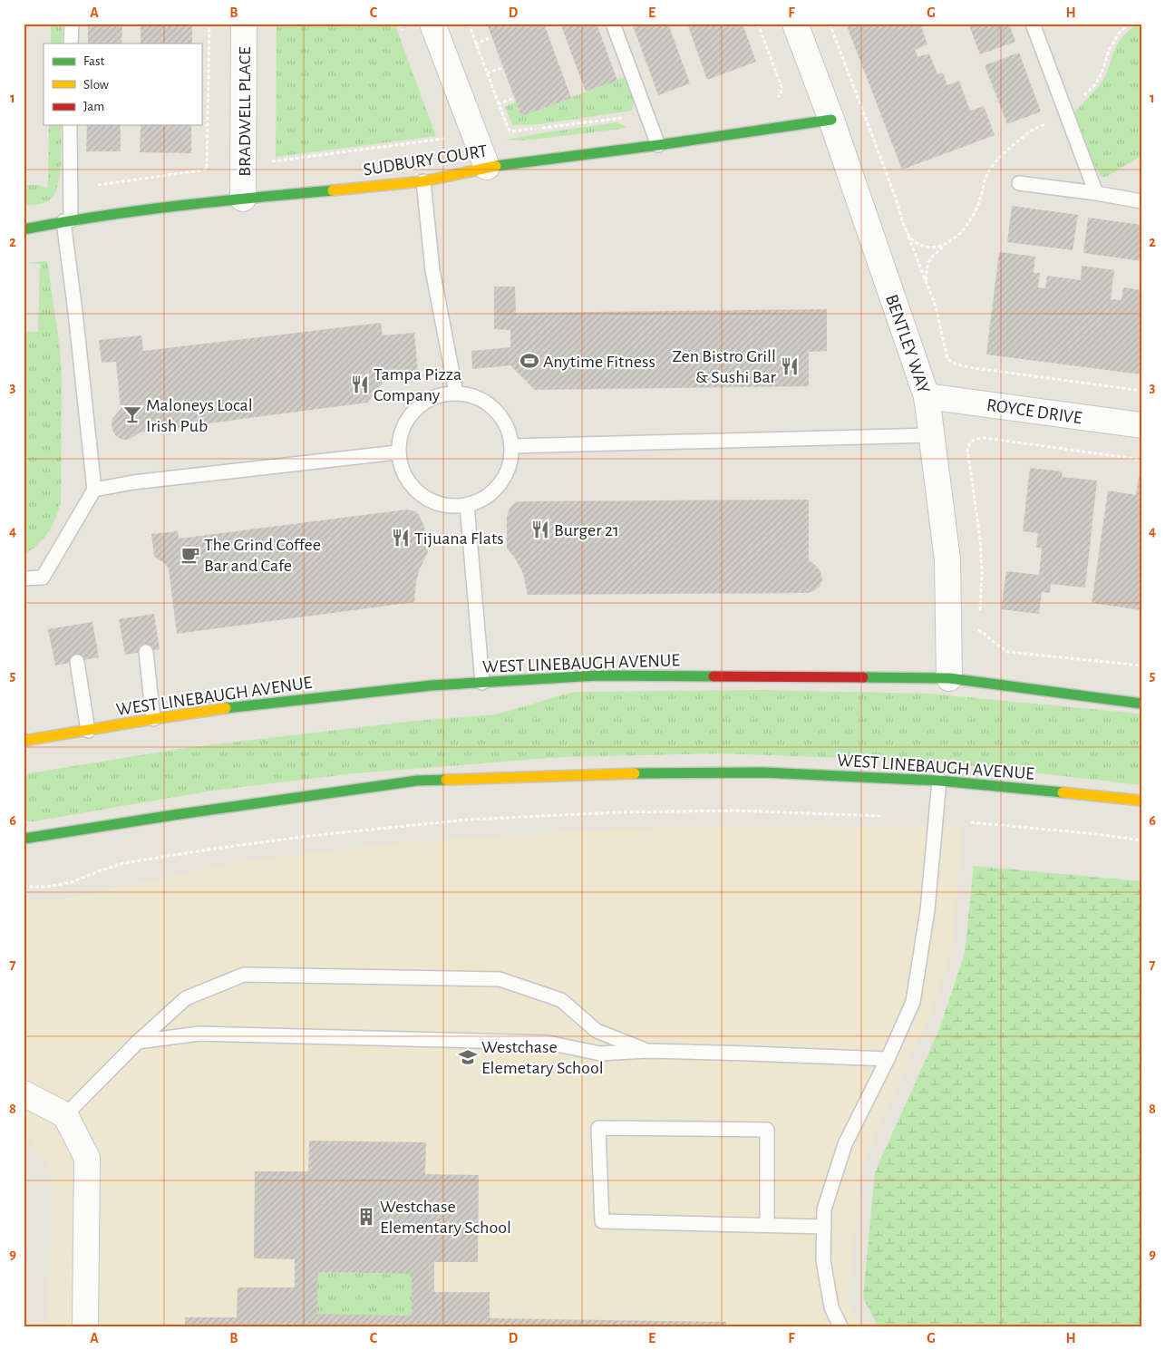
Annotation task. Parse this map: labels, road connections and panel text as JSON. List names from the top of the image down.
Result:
{
  "streets": {
    "main road": ["SUDBURY COURT", "WEST LINEBAUGH AVENUE"],
    "street": ["BRADWELL PLACE", "BENTLEY WAY", "ROYCE DRIVE"]
  },
  "crossings": [
    ["BRADWELL PLACE", "SUDBURY COURT"],
    ["SUDBURY COURT", "BENTLEY WAY"],
    ["BENTLEY WAY", "ROYCE DRIVE"],
    ["BENTLEY WAY", "WEST LINEBAUGH AVENUE"]
  ],
  "places": {
    "sports": ["Anytime Fitness"],
    "restaurant": [
      "Zen Bistro Grill & Sushi Bar",
      "Tampa Pizza Company",
      "Burger 21",
      "Tijuana Flats"
    ],
    "bar": ["Maloneys Local Irish Pub"],
    "cafe": ["The Grind Coffee Bar and Cafe"],
    "school or university": ["Westchase Elemetary School"],
    "building": ["Westchase Elementary School"]
  },
  "legend": ["Fast", "Slow", "Jam"],
  "grid": {
    "columns": [
      "A",
      "B",
      "C",
      "D",
      "E",
      "F",
      "G",
      "H"
    ],
    "rows": [
      "1",
      "2",
      "3",
      "4",
      "5",
      "6",
      "7",
      "8",
      "9"
    ]
  }
}
